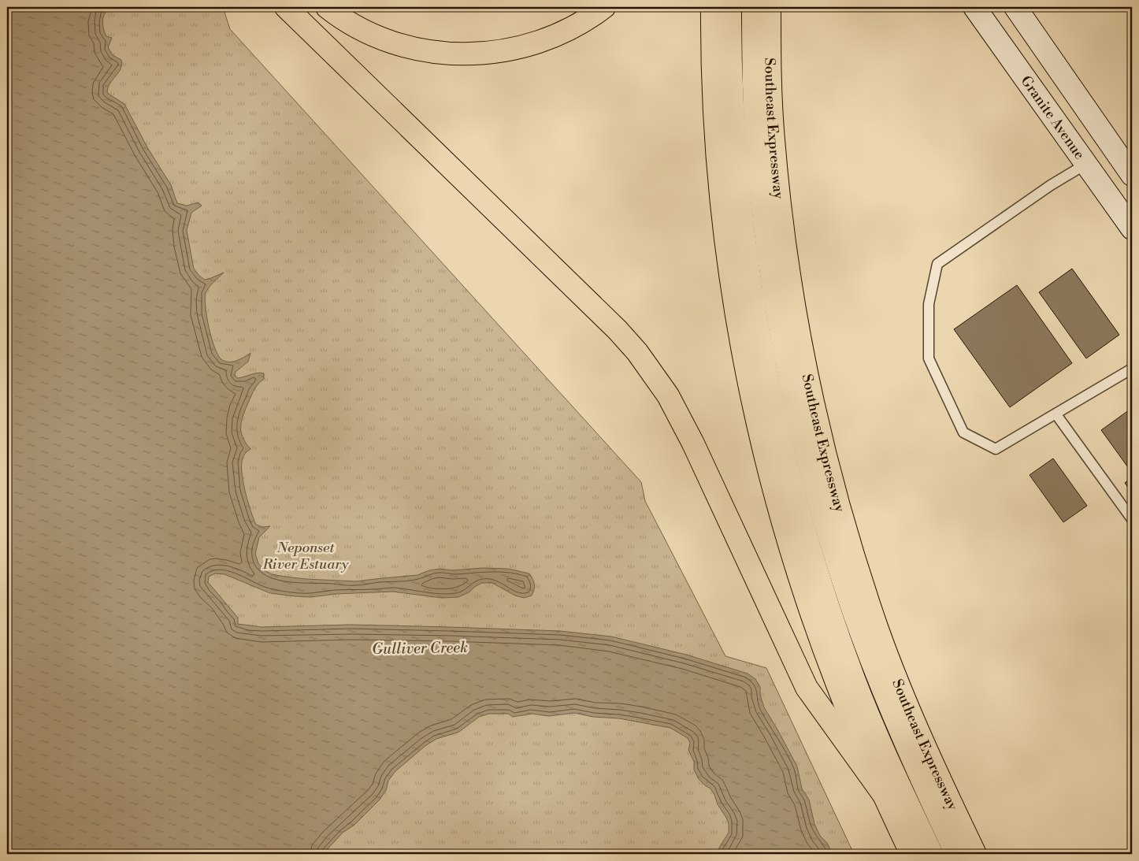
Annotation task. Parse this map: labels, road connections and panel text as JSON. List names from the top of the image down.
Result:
{
  "streets": {
    "highway": ["Southeast Expressway"],
    "main road": ["Granite Avenue"]
  },
  "water": ["Gulliver Creek"],
  "parks": ["Neponset River Estuary"]
}
